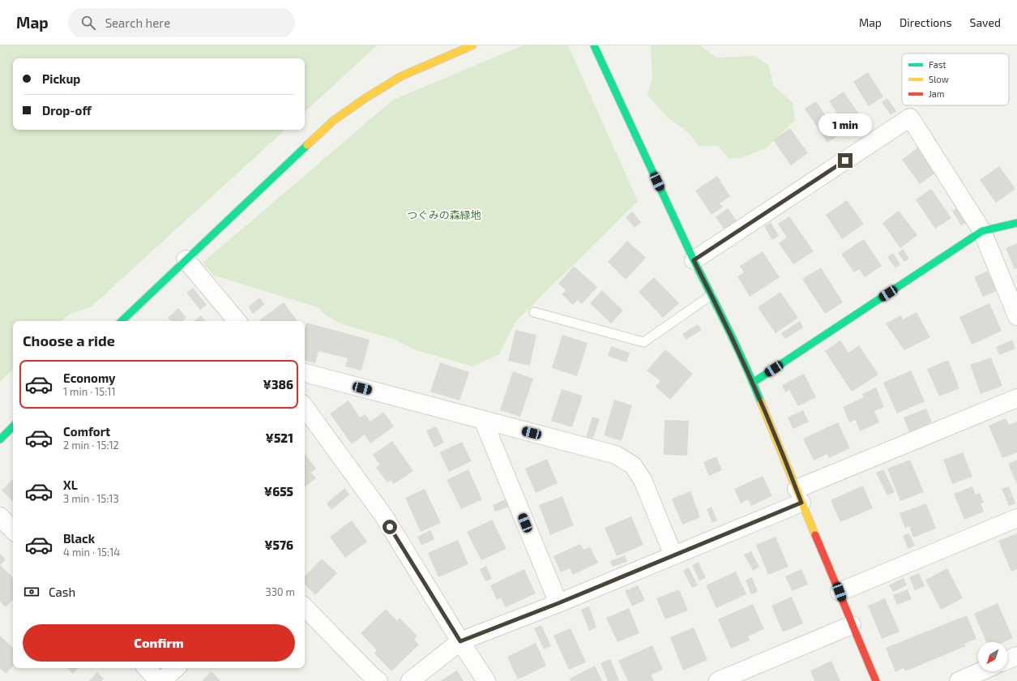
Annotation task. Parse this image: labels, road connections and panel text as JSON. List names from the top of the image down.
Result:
{
  "parks": ["つぐみの森緑地"],
  "legend": ["Fast", "Slow", "Jam"],
  "north": "bottom left",
  "page": {
    "header": "Map",
    "search": "Search here",
    "nav": ["Map", "Directions", "Saved"],
    "banner": ["Pickup", "Drop-off"],
    "bubble": "1 min",
    "heading": "Choose a ride",
    "list": [
      {
        "name": "Economy",
        "note": "1 min · 15:11",
        "value": "¥386"
      },
      {
        "name": "Comfort",
        "note": "2 min · 15:12",
        "value": "¥521"
      },
      {
        "name": "XL",
        "note": "3 min · 15:13",
        "value": "¥655"
      },
      {
        "name": "Black",
        "note": "4 min · 15:14",
        "value": "¥576"
      }
    ],
    "pay": ["Cash", "330 m"],
    "buttons": "Confirm"
  }
}
